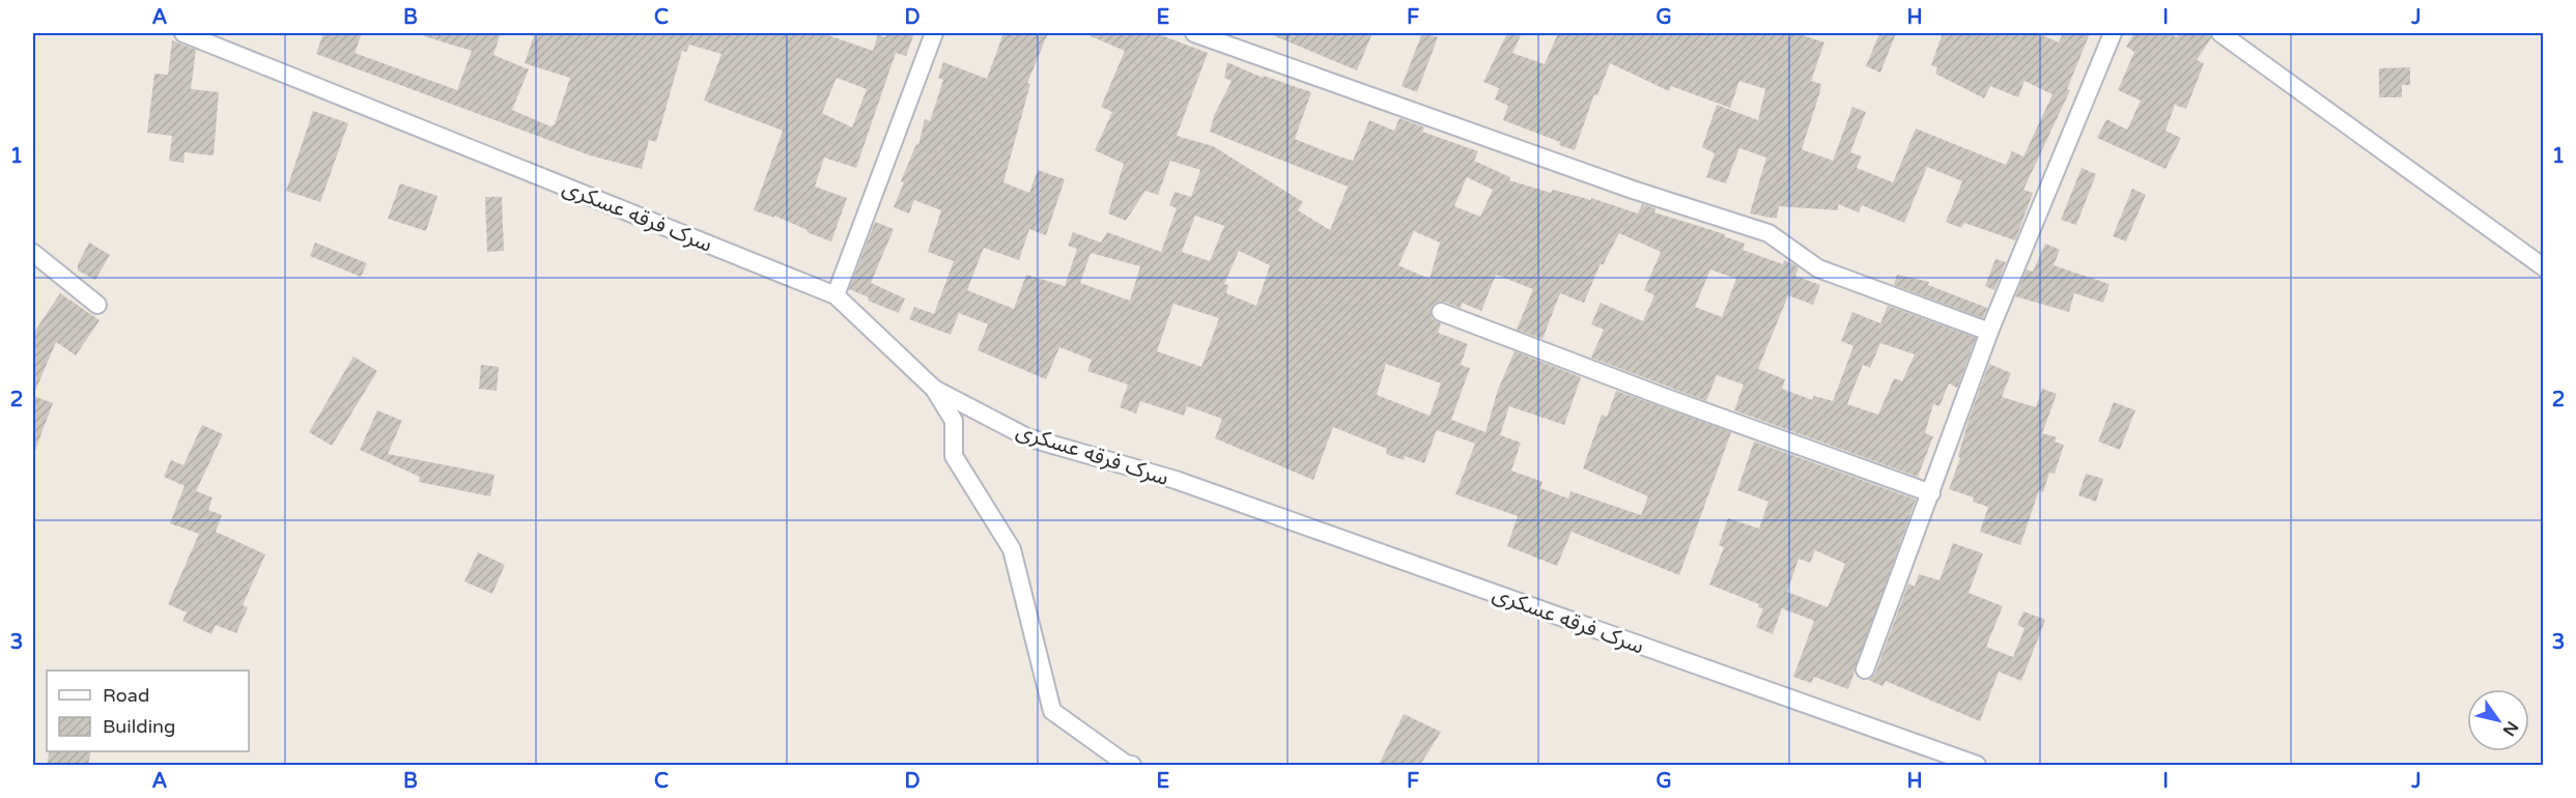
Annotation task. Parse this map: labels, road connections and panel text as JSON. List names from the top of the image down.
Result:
{
  "streets": {
    "street": ["سرک فرقه عسکری"]
  },
  "legend": ["Road", "Building"],
  "north": "bottom right",
  "grid": {
    "columns": [
      "A",
      "B",
      "C",
      "D",
      "E",
      "F",
      "G",
      "H",
      "I",
      "J"
    ],
    "rows": ["1", "2", "3"]
  }
}
